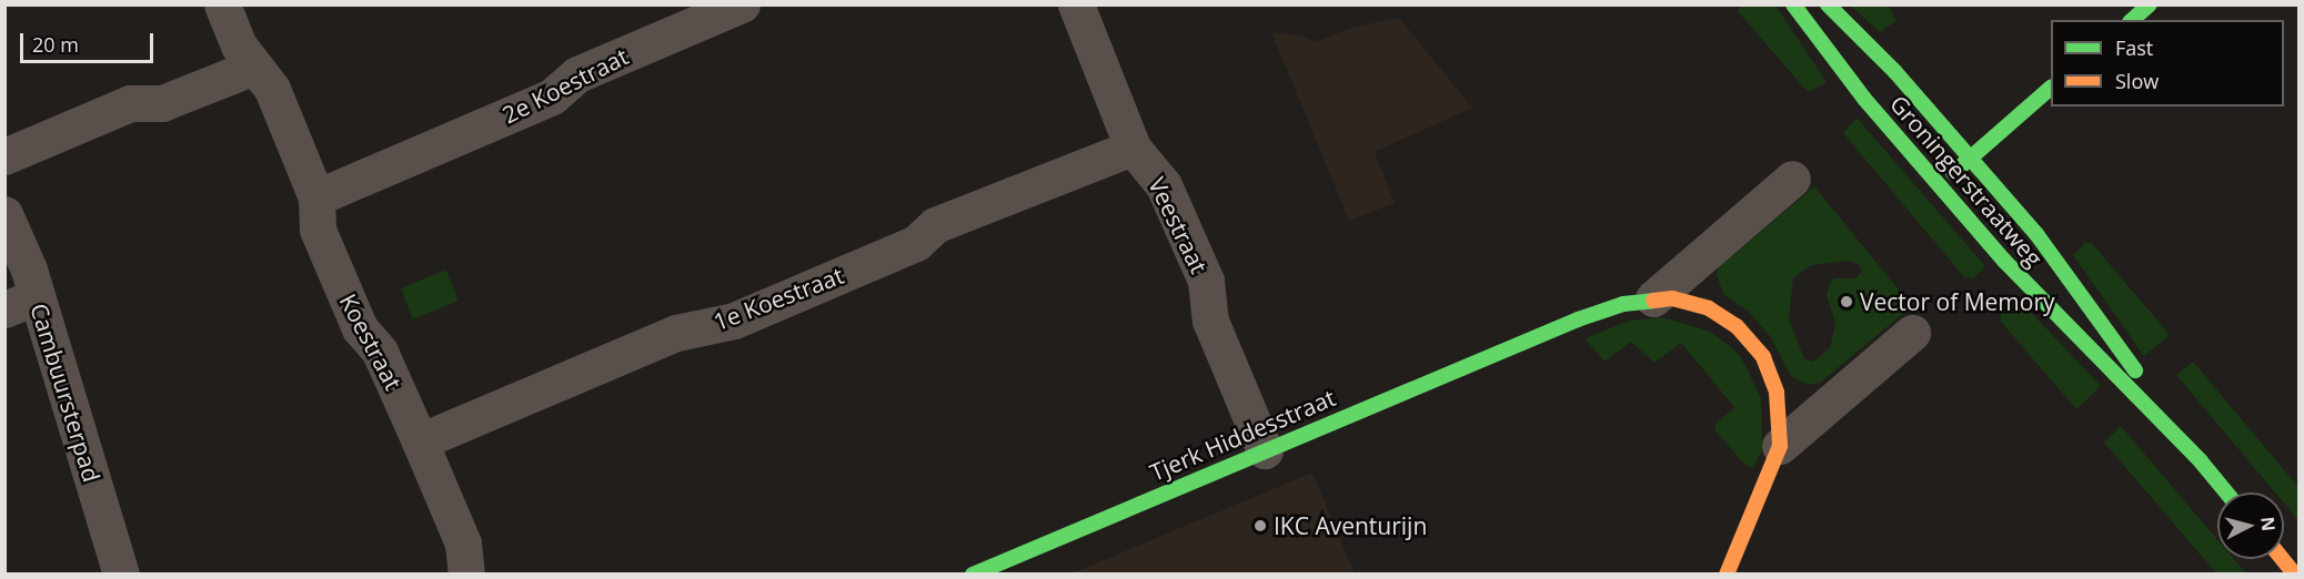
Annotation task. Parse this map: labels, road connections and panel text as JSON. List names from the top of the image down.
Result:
{
  "streets": {
    "main road": ["Groningerstraatweg", "Tjerk Hiddesstraat"],
    "street": [
      "2e Koestraat",
      "Veestraat",
      "1e Koestraat",
      "Koestraat",
      "Cambuursterpad"
    ]
  },
  "crossings": [
    ["2e Koestraat", "Koestraat"],
    ["Veestraat", "1e Koestraat"],
    ["Veestraat", "Tjerk Hiddesstraat"],
    ["1e Koestraat", "Koestraat"]
  ],
  "places": ["Vector of Memory", "IKC Aventurijn"],
  "legend": ["Fast", "Slow"],
  "scale_bar": "20 m",
  "north": "right"
}
